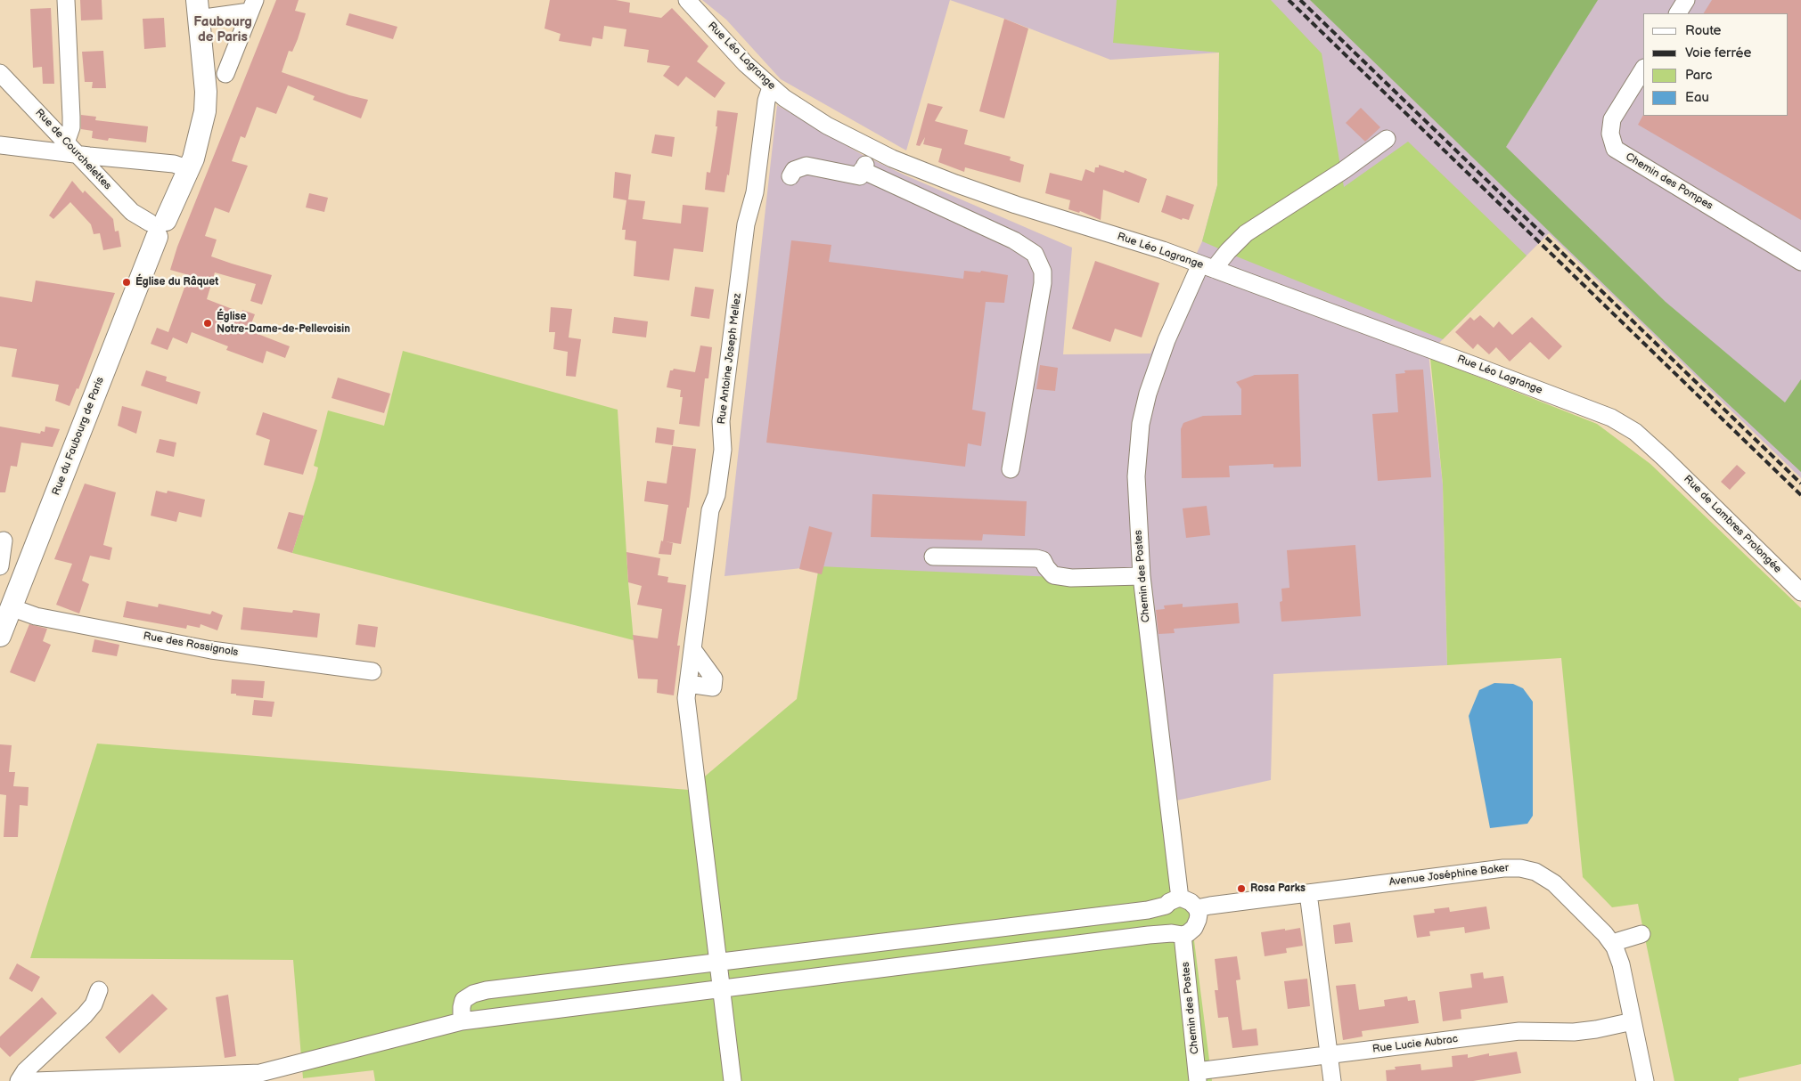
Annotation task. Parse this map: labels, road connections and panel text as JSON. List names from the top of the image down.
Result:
{
  "streets": {
    "main road": ["Rue du Faubourg de Paris"],
    "street": [
      "Rue Léo Lagrange",
      "Rue de Courchelettes",
      "Chemin des Pompes",
      "Rue Antoine Joseph Mellez",
      "Rue de Lambres Prolongée",
      "Chemin des Postes",
      "Rue des Rossignols",
      "Avenue Joséphine Baker",
      "Rue Lucie Aubrac"
    ]
  },
  "crossings": [
    ["Rue Léo Lagrange", "Rue Antoine Joseph Mellez"],
    ["Rue Léo Lagrange", "Rue de Lambres Prolongée"],
    ["Rue Léo Lagrange", "Chemin des Postes"],
    ["Rue de Courchelettes", "Rue du Faubourg de Paris"],
    ["Rue du Faubourg de Paris", "Rue des Rossignols"],
    ["Chemin des Postes", "Avenue Joséphine Baker"],
    ["Chemin des Postes", "Rue Lucie Aubrac"],
    ["Avenue Joséphine Baker", "Rue Lucie Aubrac"]
  ],
  "districts": ["Faubourg de Paris"],
  "places": ["Église du Râquet", "Église Notre-Dame-de-Pellevoisin", "Rosa Parks"],
  "legend": [
    "Route",
    "Voie ferrée",
    "Parc",
    "Eau"
  ]
}
